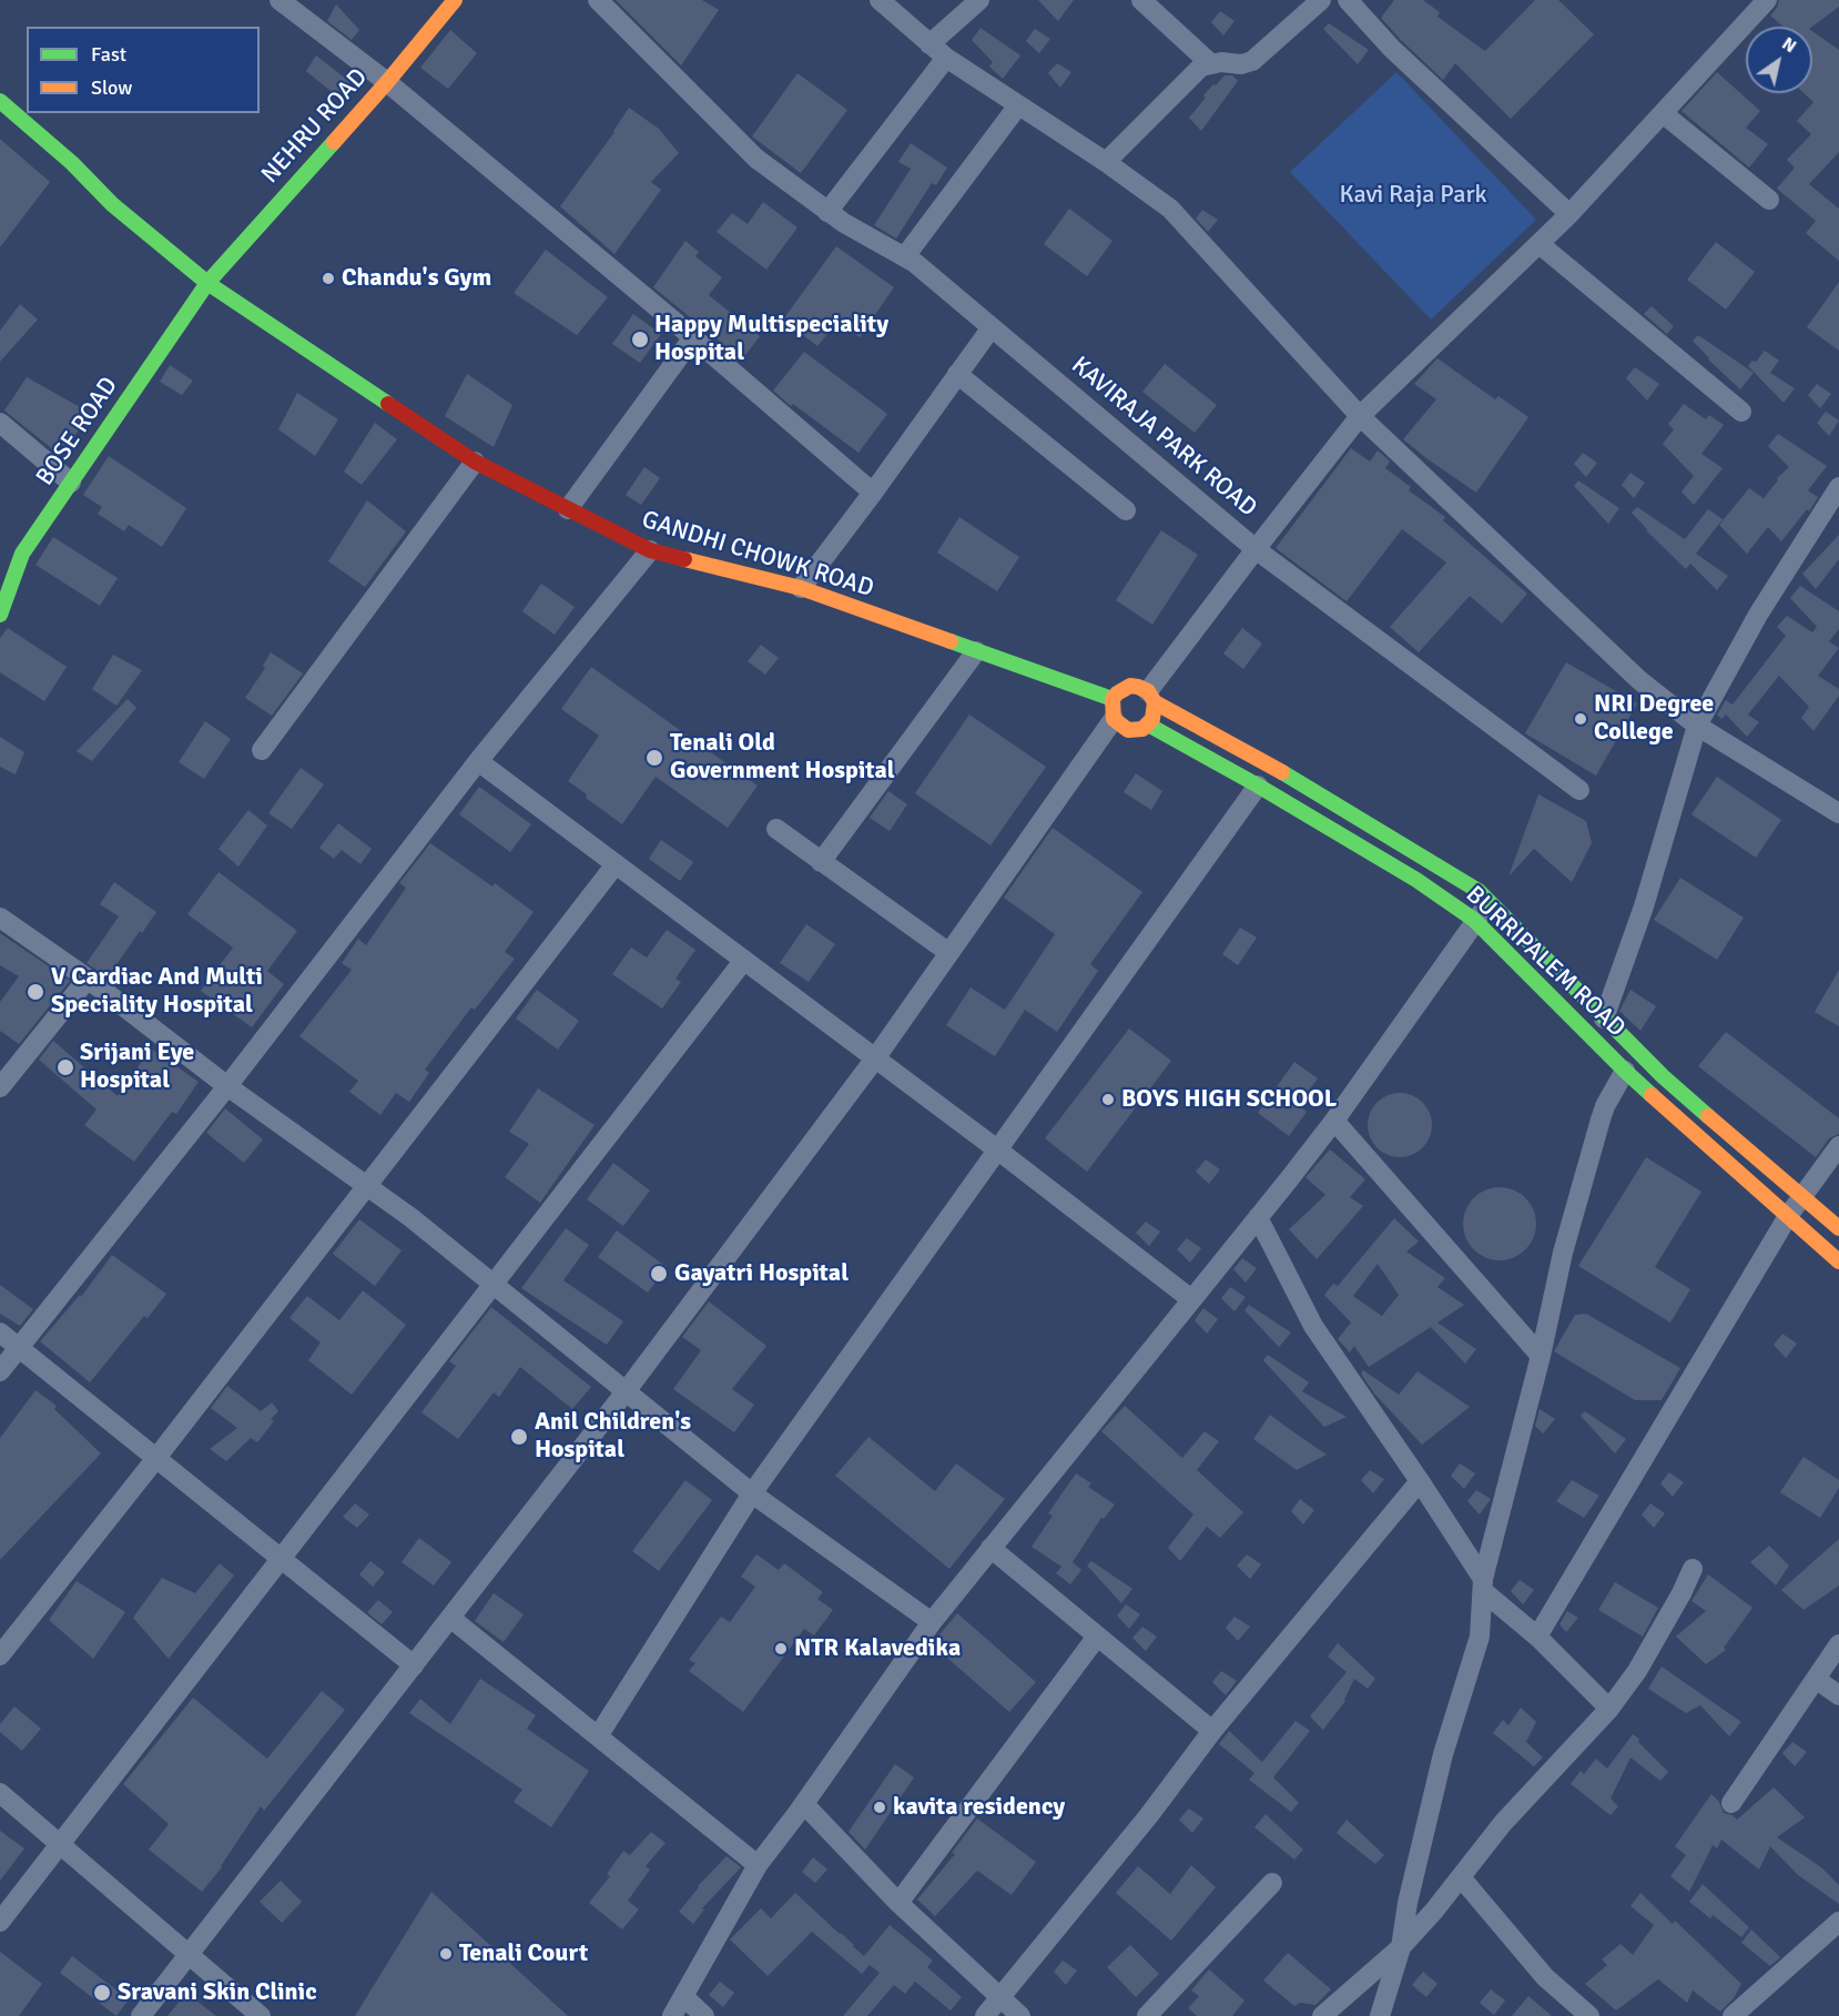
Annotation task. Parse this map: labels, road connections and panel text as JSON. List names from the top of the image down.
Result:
{
  "streets": {
    "main road": [
      "NEHRU ROAD",
      "BOSE ROAD",
      "GANDHI CHOWK ROAD",
      "BURRIPALEM ROAD"
    ],
    "street": ["KAVIRAJA PARK ROAD"]
  },
  "crossings": [
    ["NEHRU ROAD", "BOSE ROAD"],
    ["NEHRU ROAD", "GANDHI CHOWK ROAD"],
    ["BOSE ROAD", "GANDHI CHOWK ROAD"],
    ["KAVIRAJA PARK ROAD", "GANDHI CHOWK ROAD"],
    ["KAVIRAJA PARK ROAD", "BURRIPALEM ROAD"],
    ["GANDHI CHOWK ROAD", "BURRIPALEM ROAD"]
  ],
  "parks": ["Kavi Raja Park"],
  "places": [
    "Chandu's Gym",
    "Happy Multispeciality Hospital",
    "NRI Degree College",
    "Tenali Old Government Hospital",
    "V Cardiac And Multi Speciality Hospital",
    "Srijani Eye Hospital",
    "BOYS HIGH SCHOOL",
    "Gayatri Hospital",
    "Anil Children's Hospital",
    "NTR Kalavedika",
    "kavita residency",
    "Tenali Court",
    "Sravani Skin Clinic"
  ],
  "legend": ["Fast", "Slow"],
  "north": "top right"
}
